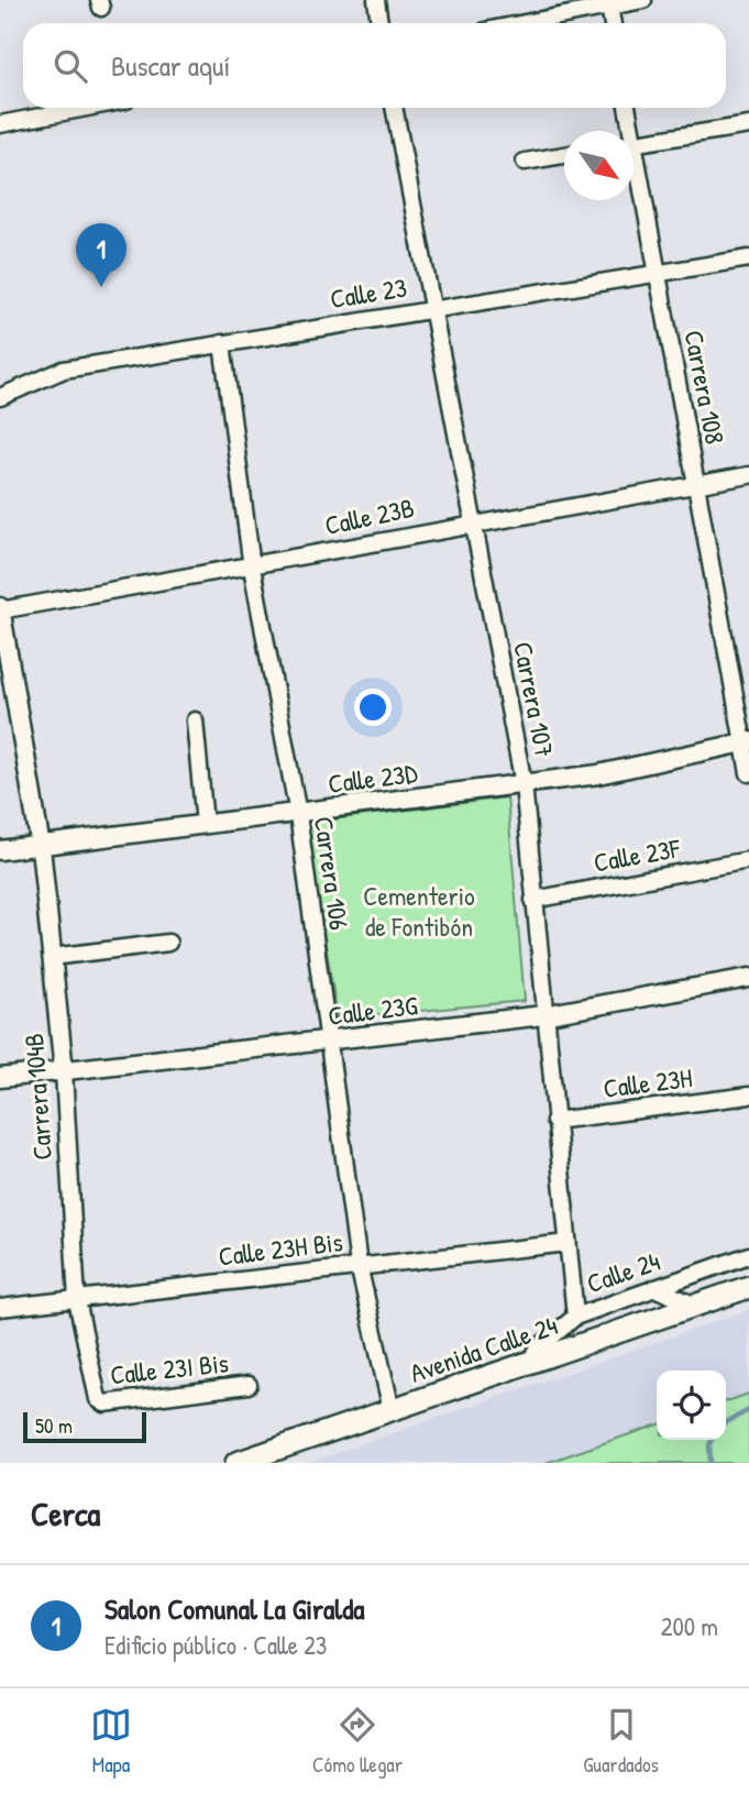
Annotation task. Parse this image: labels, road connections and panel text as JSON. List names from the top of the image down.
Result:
{
  "streets": {
    "main road": ["Avenida Calle 24"],
    "street": [
      "Calle 23",
      "Carrera 108",
      "Calle 23B",
      "Carrera 107",
      "Calle 23D",
      "Calle 23F",
      "Carrera 106",
      "Calle 23G",
      "Calle 23H",
      "Carrera 104B",
      "Calle 23H Bis",
      "Calle 24",
      "Calle 23I Bis"
    ]
  },
  "crossings": [
    ["Calle 23", "Carrera 108"],
    ["Calle 23", "Carrera 107"],
    ["Calle 23", "Carrera 106"],
    ["Carrera 108", "Calle 23B"],
    ["Carrera 108", "Calle 23D"],
    ["Calle 23B", "Carrera 107"],
    ["Calle 23B", "Carrera 106"],
    ["Calle 23B", "Carrera 104B"],
    ["Carrera 107", "Calle 23D"],
    ["Carrera 107", "Calle 23F"],
    ["Carrera 107", "Calle 23G"],
    ["Carrera 107", "Calle 23H"],
    ["Carrera 107", "Calle 23H Bis"],
    ["Carrera 107", "Calle 24"],
    ["Calle 23D", "Carrera 106"],
    ["Calle 23D", "Carrera 104B"],
    ["Carrera 106", "Calle 23G"],
    ["Carrera 106", "Calle 23H Bis"],
    ["Carrera 106", "Avenida Calle 24"],
    ["Calle 23G", "Carrera 104B"],
    ["Carrera 104B", "Calle 23H Bis"],
    ["Carrera 104B", "Calle 23I Bis"],
    ["Calle 24", "Avenida Calle 24"]
  ],
  "parks": ["Cementerio de Fontibón"],
  "scale_bar": "50 m",
  "north": "bottom right",
  "page": {
    "search": "Buscar aquí",
    "pins": "1",
    "scale": "50 m",
    "heading": "Cerca",
    "list": [
      {
        "mark": "1",
        "name": "Salon Comunal La Giralda",
        "note": "Edificio público · Calle 23",
        "value": "200 m"
      }
    ],
    "nav": ["Mapa", "Cómo llegar", "Guardados"]
  }
}
